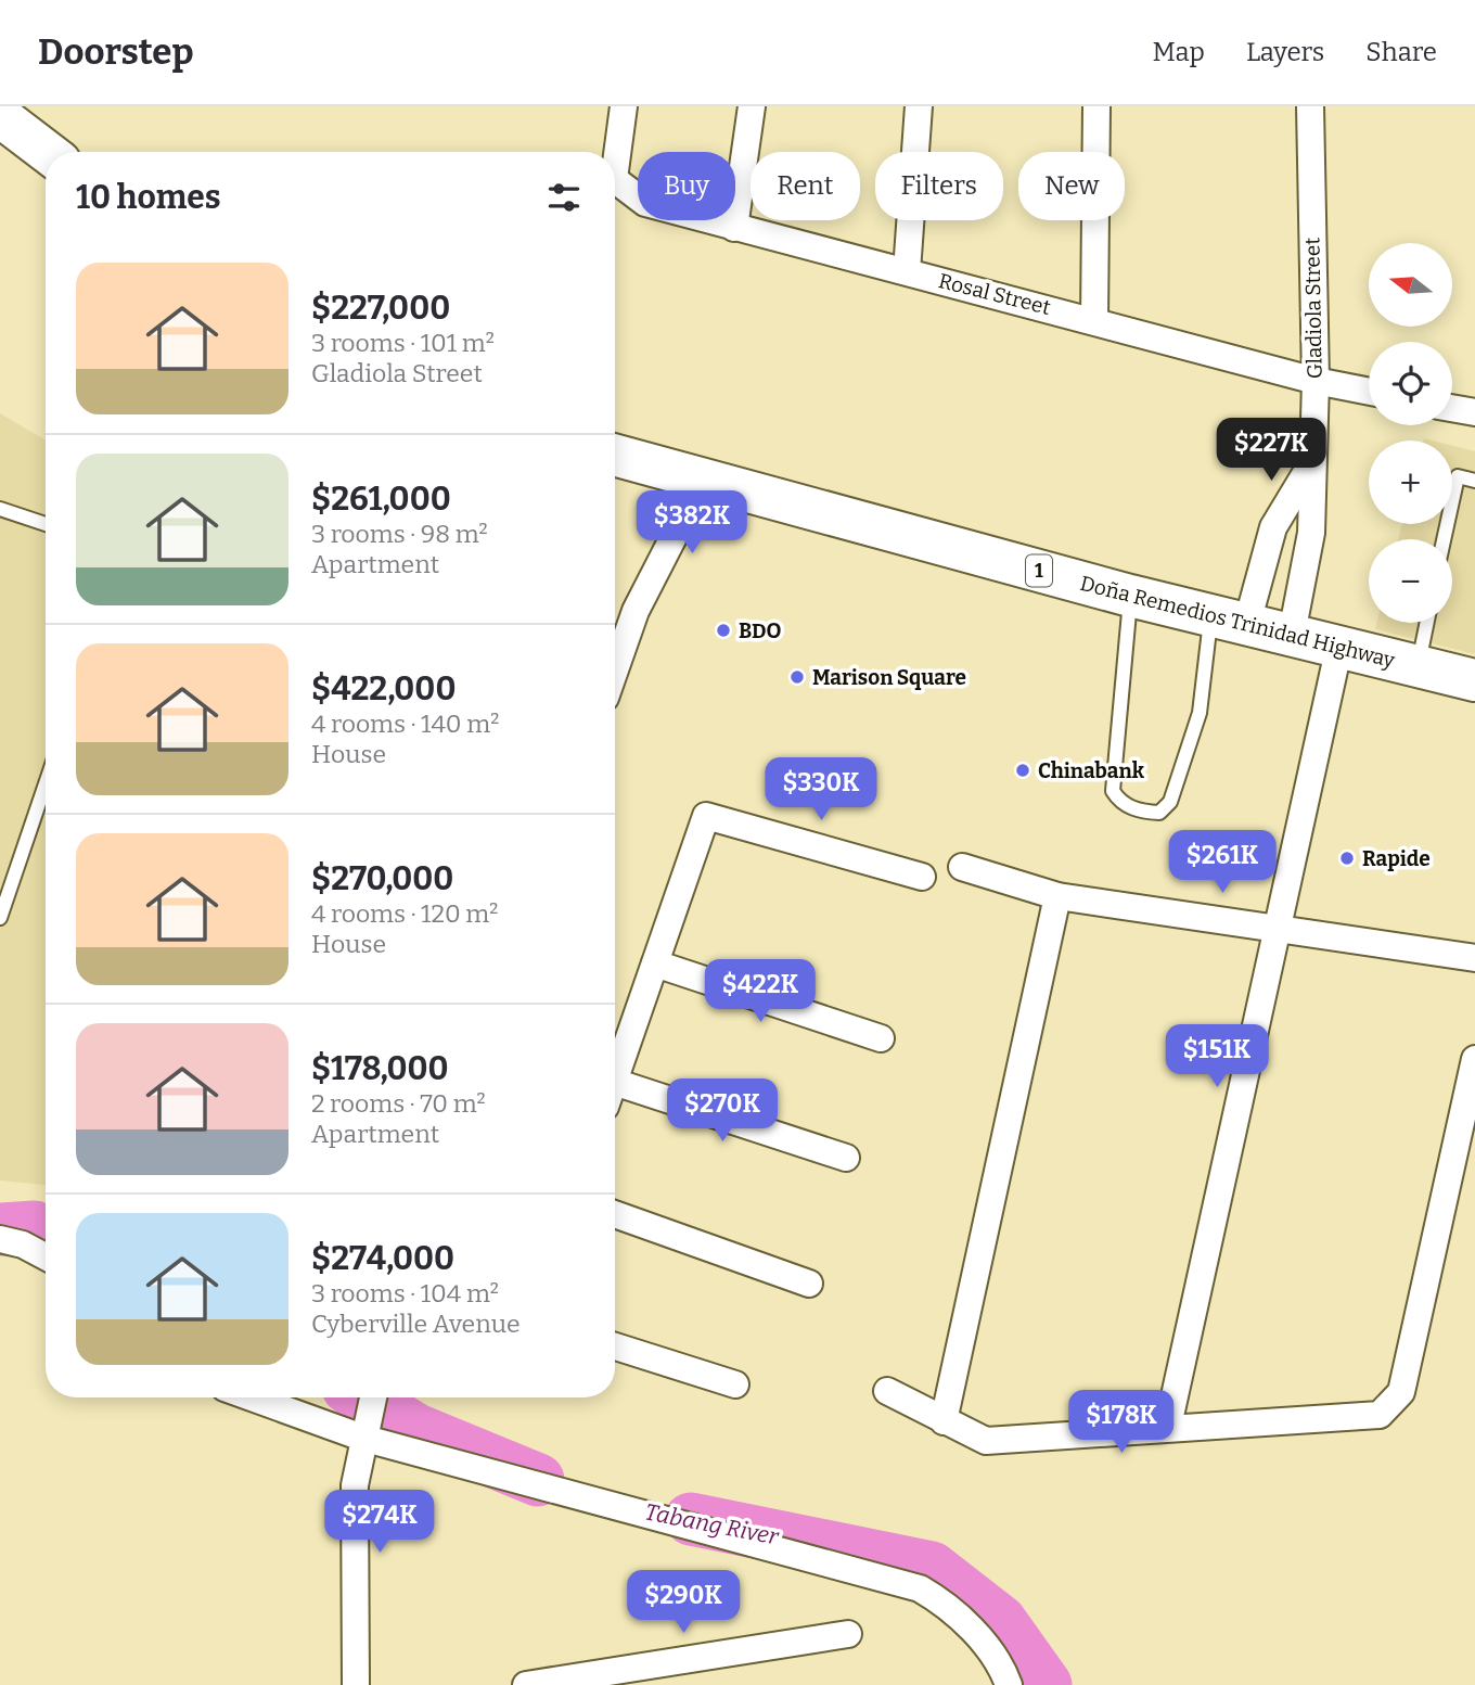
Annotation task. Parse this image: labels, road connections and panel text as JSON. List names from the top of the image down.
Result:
{
  "streets": {
    "highway": ["1", "Doña Remedios Trinidad Highway"],
    "street": ["Rosal Street", "Gladiola Street"]
  },
  "crossings": [
    ["Rosal Street", "Gladiola Street"],
    ["Gladiola Street", "Doña Remedios Trinidad Highway"]
  ],
  "water": ["Tabang River"],
  "places": [
    "BDO",
    "Marison Square",
    "Chinabank",
    "Rapide"
  ],
  "north": "left",
  "page": {
    "header": "Doorstep",
    "nav": ["Map", "Layers", "Share"],
    "chip": [
      "Buy",
      "Rent",
      "Filters",
      "New"
    ],
    "heading": "10 homes",
    "map_buttons": ["+", "−"],
    "list": [
      {
        "name": "$227,000",
        "note": "3 rooms · 101 m² · Gladiola Street"
      },
      {
        "name": "$261,000",
        "note": "3 rooms · 98 m² · Apartment"
      },
      {
        "name": "$422,000",
        "note": "4 rooms · 140 m² · House"
      },
      {
        "name": "$270,000",
        "note": "4 rooms · 120 m² · House"
      },
      {
        "name": "$178,000",
        "note": "2 rooms · 70 m² · Apartment"
      },
      {
        "name": "$274,000",
        "note": "3 rooms · 104 m² · Cyberville Avenue"
      }
    ],
    "price": [
      "$227K",
      "$382K",
      "$330K",
      "$261K",
      "$422K",
      "$151K",
      "$270K",
      "$178K",
      "$274K",
      "$290K"
    ]
  }
}
